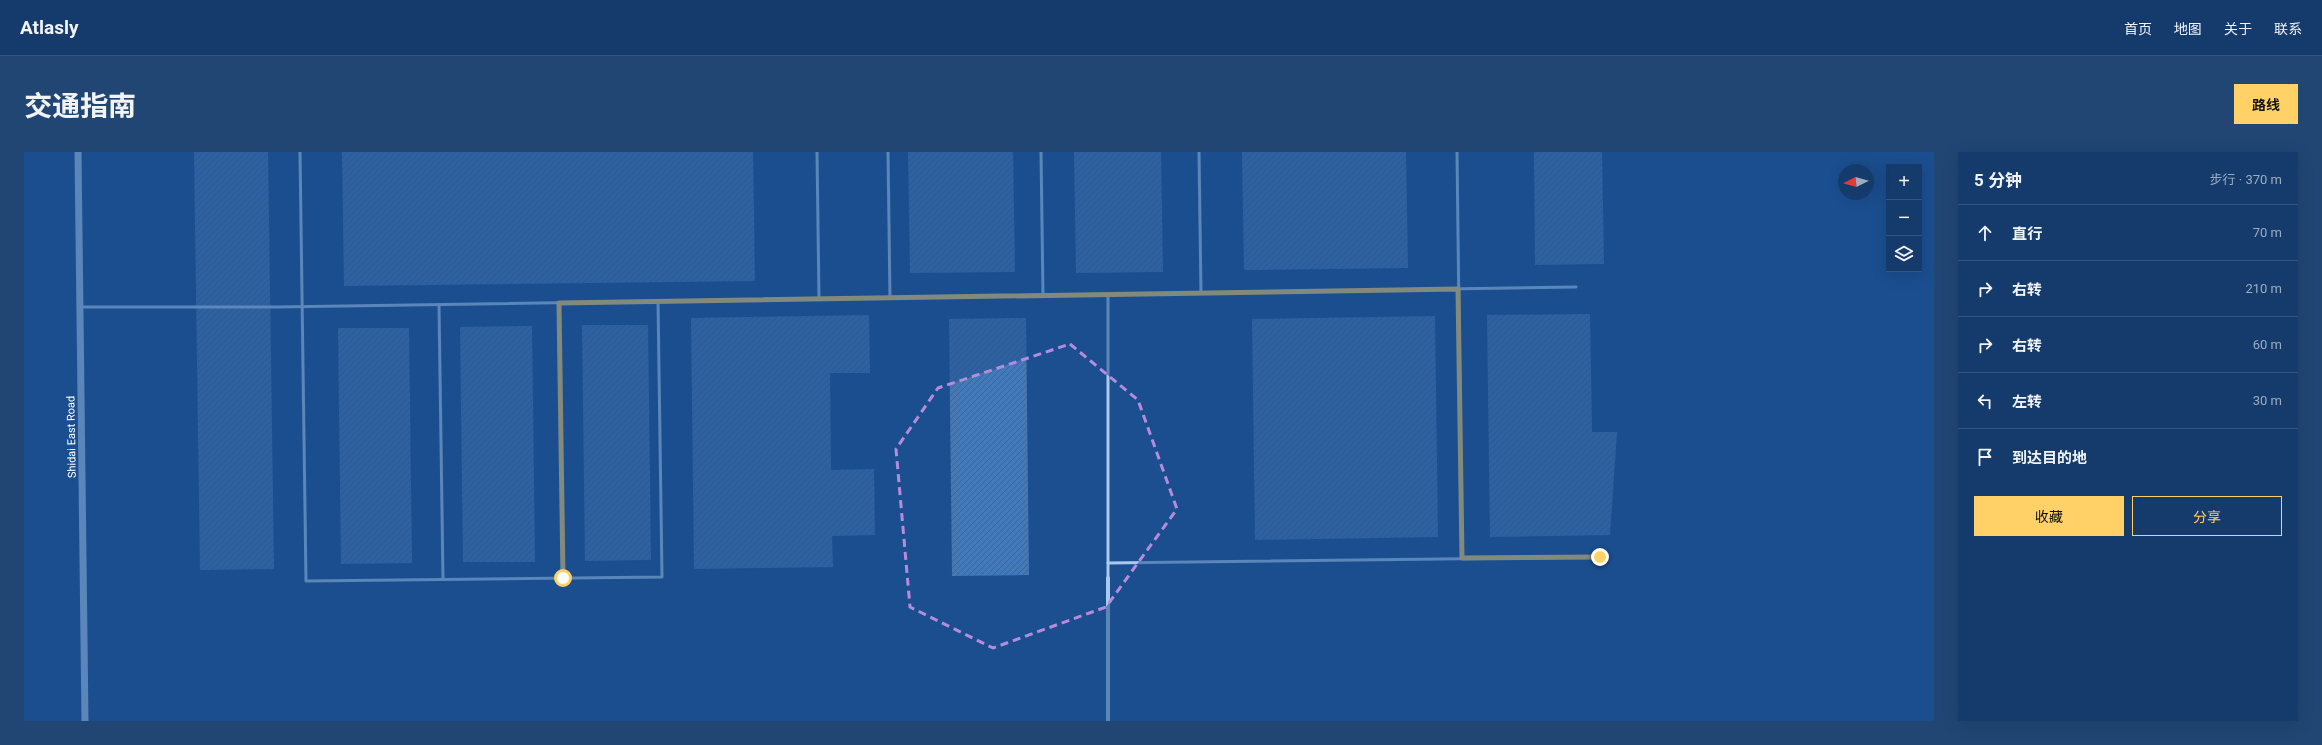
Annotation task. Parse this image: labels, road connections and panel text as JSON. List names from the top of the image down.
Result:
{
  "streets": {
    "street": ["Shidai East Road"]
  },
  "north": "left",
  "page": {
    "header": "Atlasly",
    "nav": [
      "首页",
      "地图",
      "关于",
      "联系"
    ],
    "title": "交通指南",
    "buttons": [
      "路线",
      ["收藏", "分享"]
    ],
    "heading": ["5 分钟", "步行 · 370 m"],
    "map_buttons": ["+", "−"],
    "list": [
      ["直行", "70 m"],
      ["右转", "210 m"],
      ["右转", "60 m"],
      ["左转", "30 m"],
      "到达目的地"
    ]
  }
}
